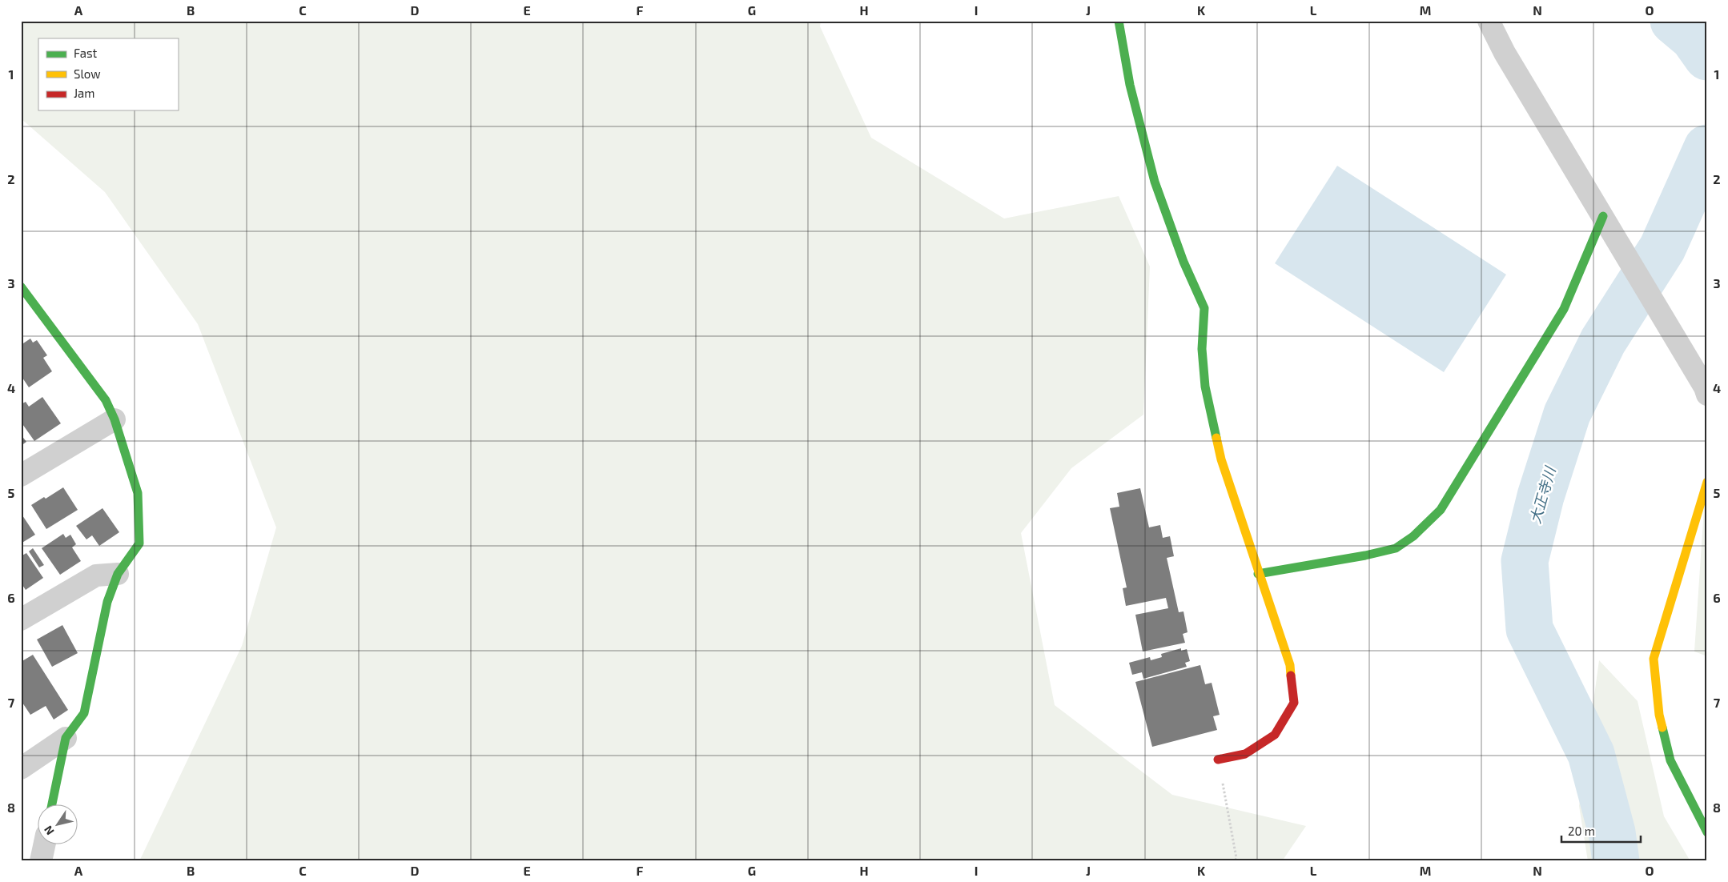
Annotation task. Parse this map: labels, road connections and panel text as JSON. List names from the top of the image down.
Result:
{
  "water": ["大正寺川"],
  "legend": ["Fast", "Slow", "Jam"],
  "scale_bar": "20 m",
  "north": "bottom left",
  "grid": {
    "columns": [
      "A",
      "B",
      "C",
      "D",
      "E",
      "F",
      "G",
      "H",
      "I",
      "J",
      "K",
      "L",
      "M",
      "N",
      "O"
    ],
    "rows": [
      "1",
      "2",
      "3",
      "4",
      "5",
      "6",
      "7",
      "8"
    ]
  }
}
